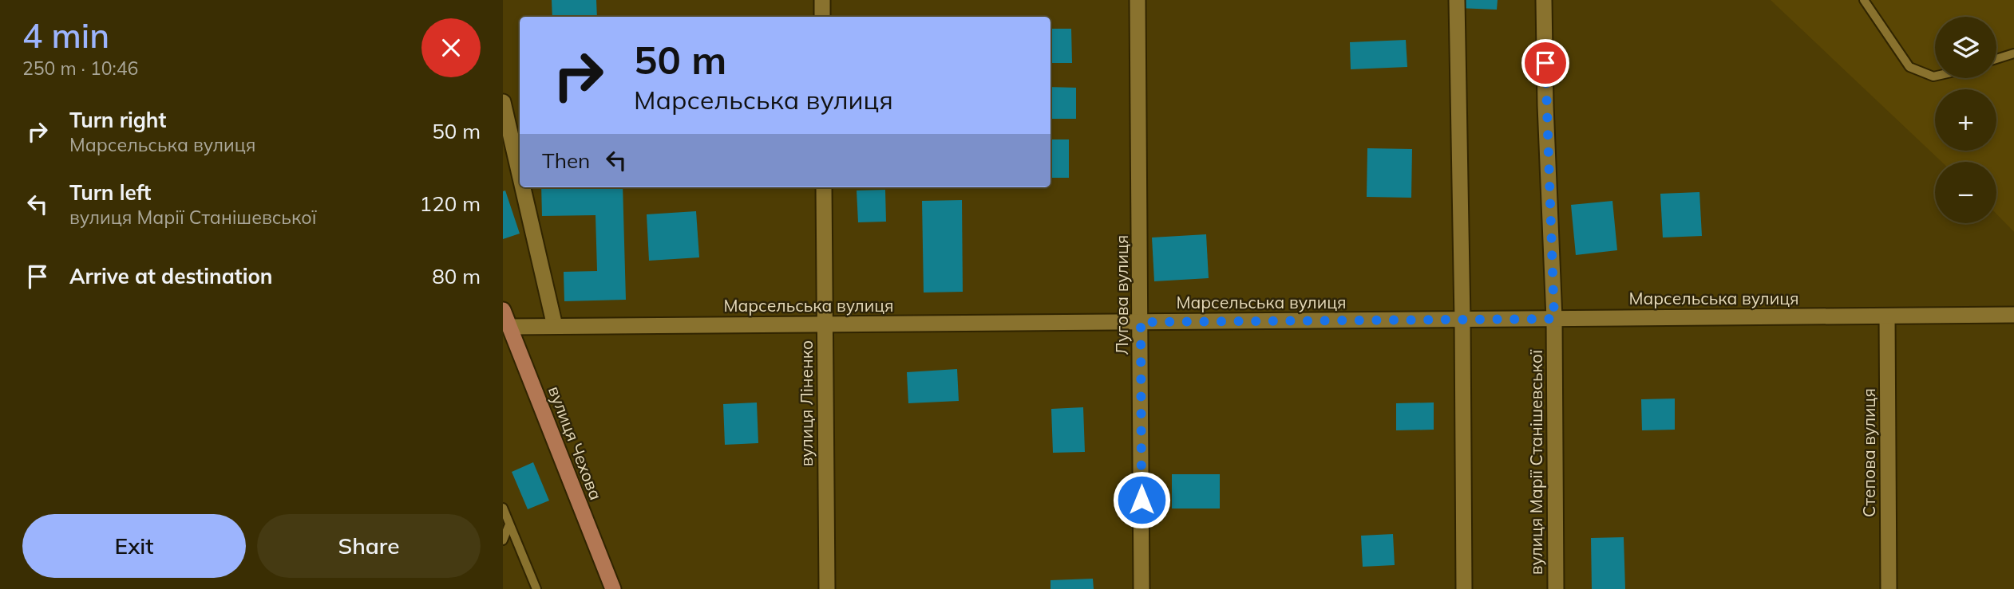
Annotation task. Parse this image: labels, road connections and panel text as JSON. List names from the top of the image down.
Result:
{
  "streets": {
    "main road": ["вулиця Чехова"],
    "street": [
      "Лугова вулиця",
      "Марсельська вулиця",
      "вулиця Ліненко",
      "Степова вулиця",
      "вулиця Марії Станішевської"
    ]
  },
  "crossings": [
    ["Лугова вулиця", "Марсельська вулиця"],
    ["Марсельська вулиця", "вулиця Ліненко"],
    ["Марсельська вулиця", "вулиця Чехова"],
    ["Марсельська вулиця", "Степова вулиця"],
    ["Марсельська вулиця", "вулиця Марії Станішевської"]
  ],
  "page": {
    "heading": ["4 min", "250 m · 10:46"],
    "map_buttons": ["+", "−"],
    "turn": ["50 m", "Марсельська вулиця"],
    "list": [
      {
        "name": "Turn right",
        "note": "Марсельська вулиця",
        "value": "50 m"
      },
      {
        "name": "Turn left",
        "note": "вулиця Марії Станішевської",
        "value": "120 m"
      },
      {
        "name": "Arrive at destination",
        "value": "80 m"
      }
    ],
    "then": "Then",
    "buttons": ["Exit", "Share"]
  }
}
